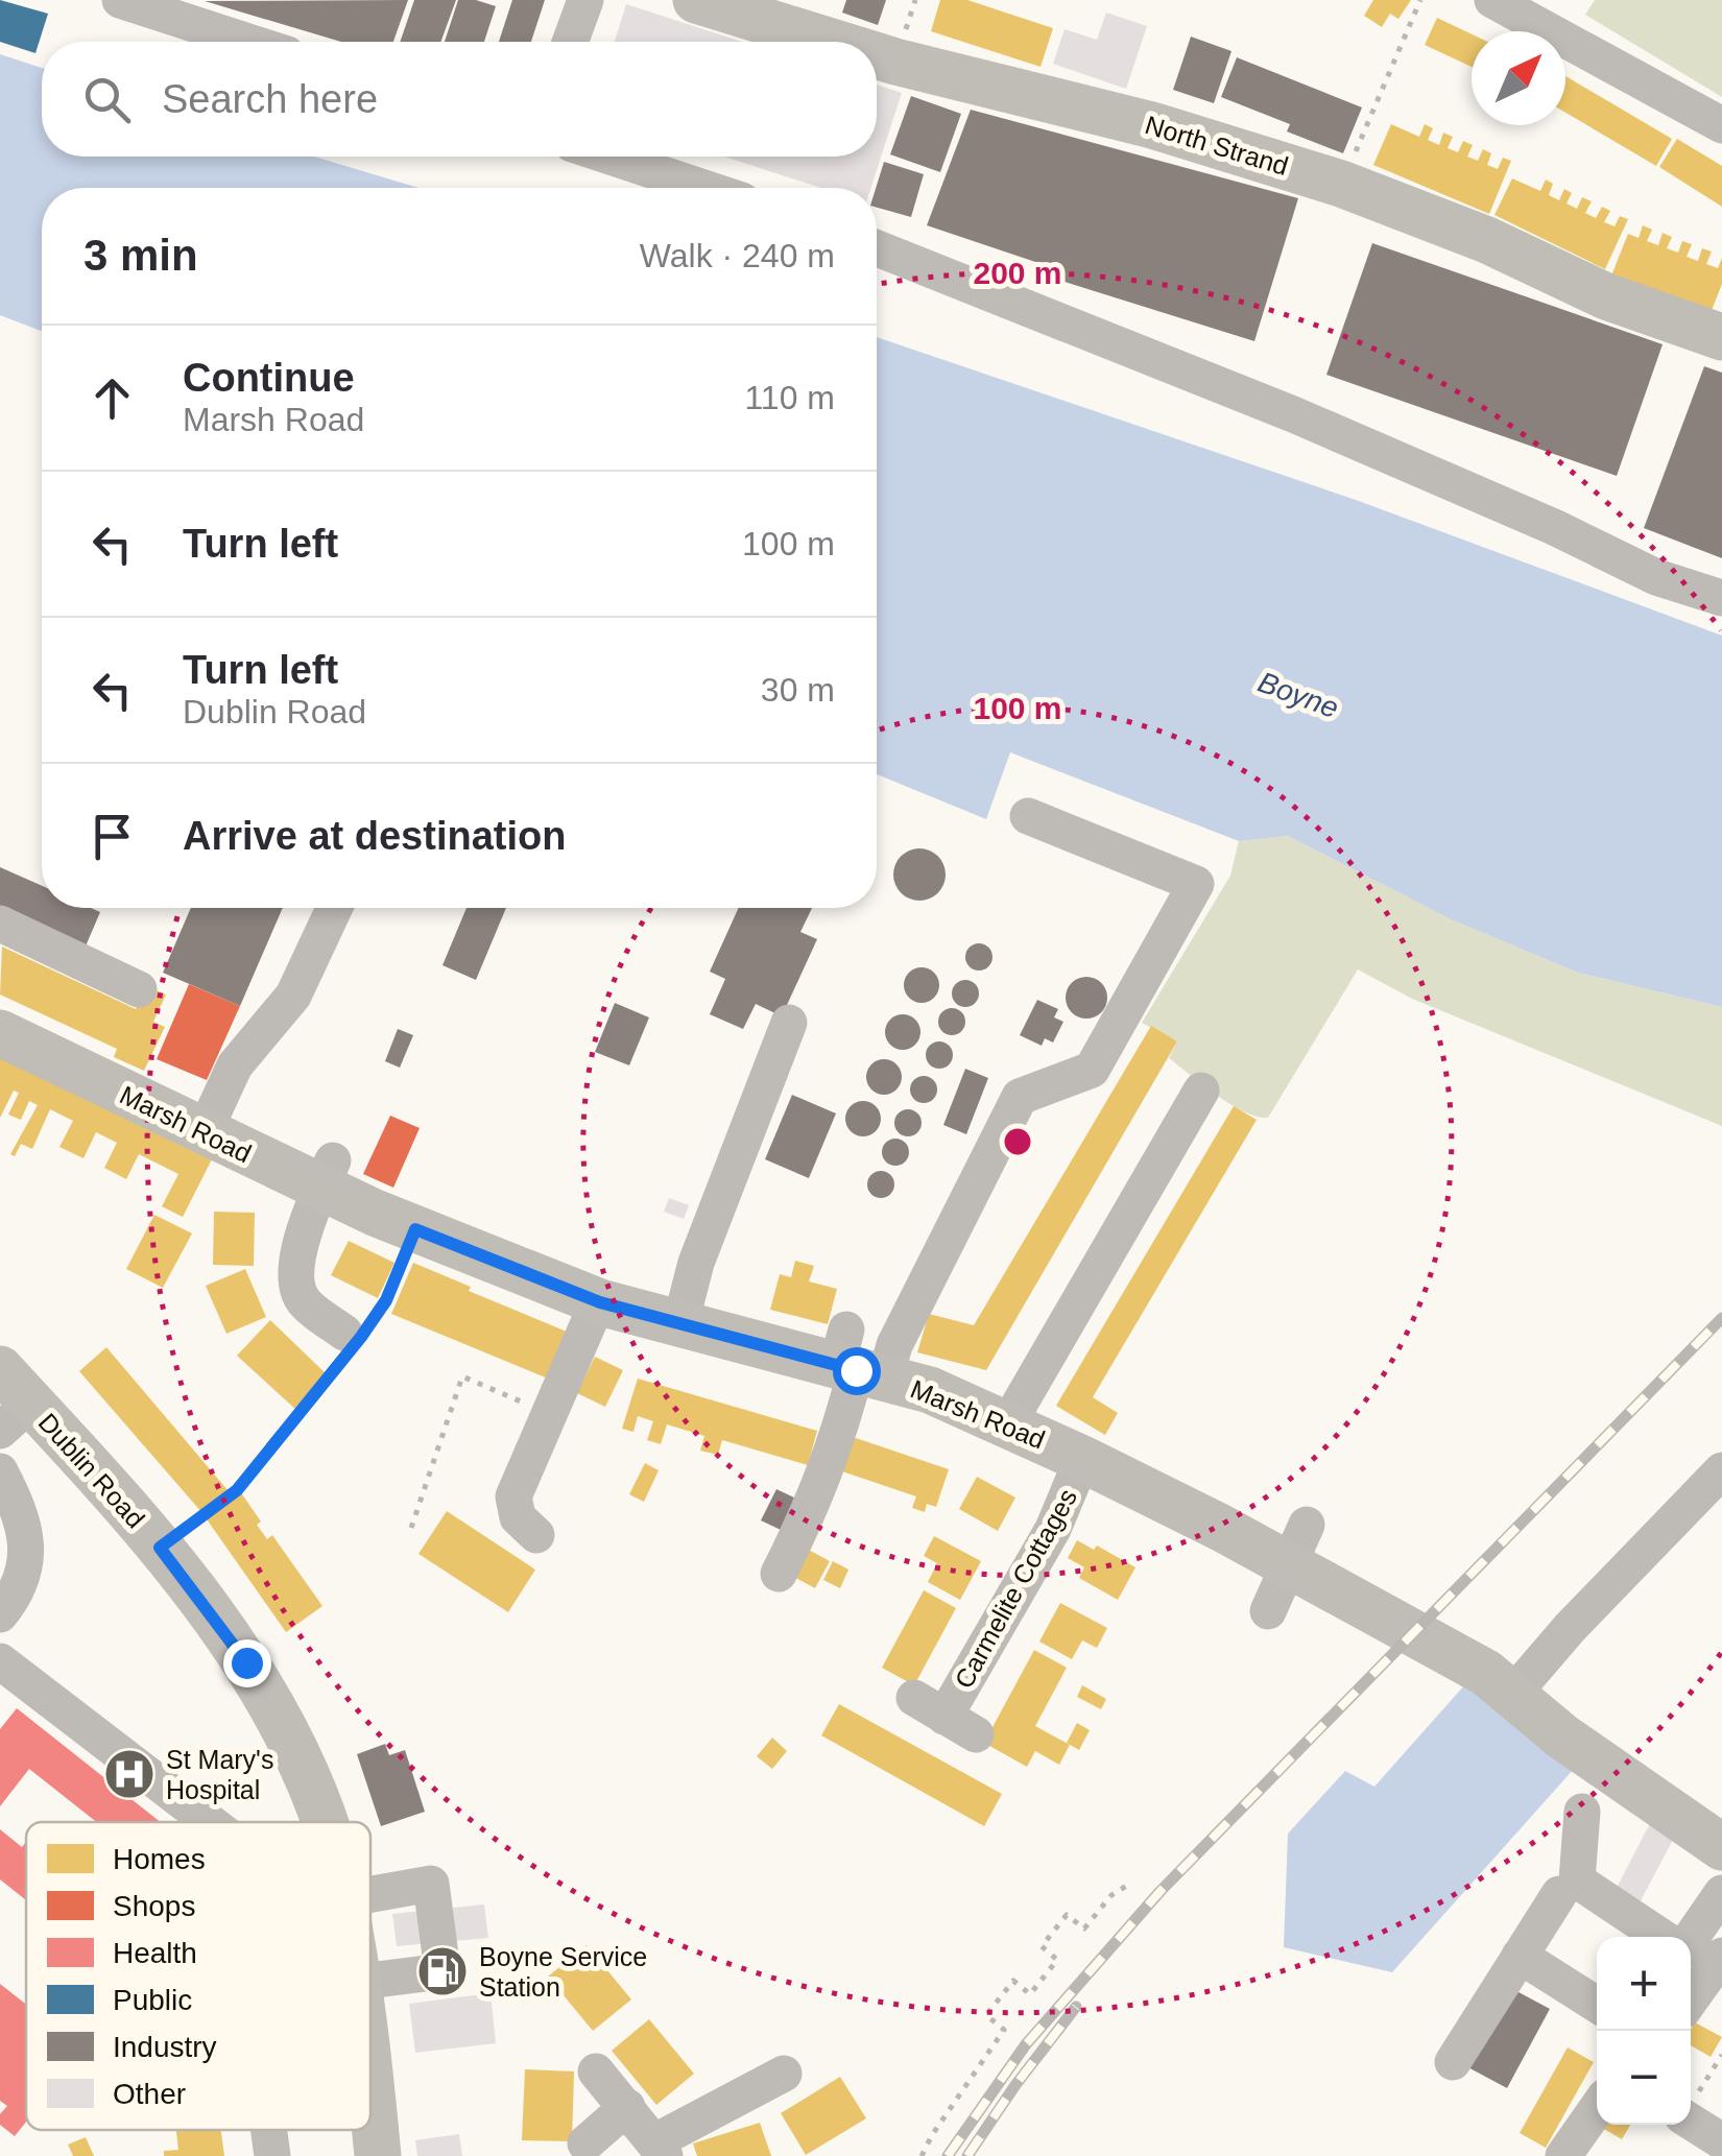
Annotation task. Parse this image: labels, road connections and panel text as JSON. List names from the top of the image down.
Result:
{
  "streets": {
    "main road": ["North Strand", "Marsh Road", "Dublin Road"],
    "street": ["Carmelite Cottages"]
  },
  "crossings": [
    ["Marsh Road", "Carmelite Cottages"]
  ],
  "water": ["Boyne"],
  "places": {
    "hospital": ["St Mary's Hospital"],
    "fuel station": ["Boyne Service Station"]
  },
  "legend": [
    "Homes",
    "Shops",
    "Health",
    "Public",
    "Industry",
    "Other"
  ],
  "north": "top right",
  "page": {
    "search": "Search here",
    "heading": ["3 min", "Walk · 240 m"],
    "list": [
      ["Continue", "Marsh Road", "110 m"],
      ["Turn left", "100 m"],
      ["Turn left", "Dublin Road", "30 m"],
      "Arrive at destination"
    ],
    "map_buttons": ["+", "−"]
  },
  "rings": ["200 m", "100 m"]
}
